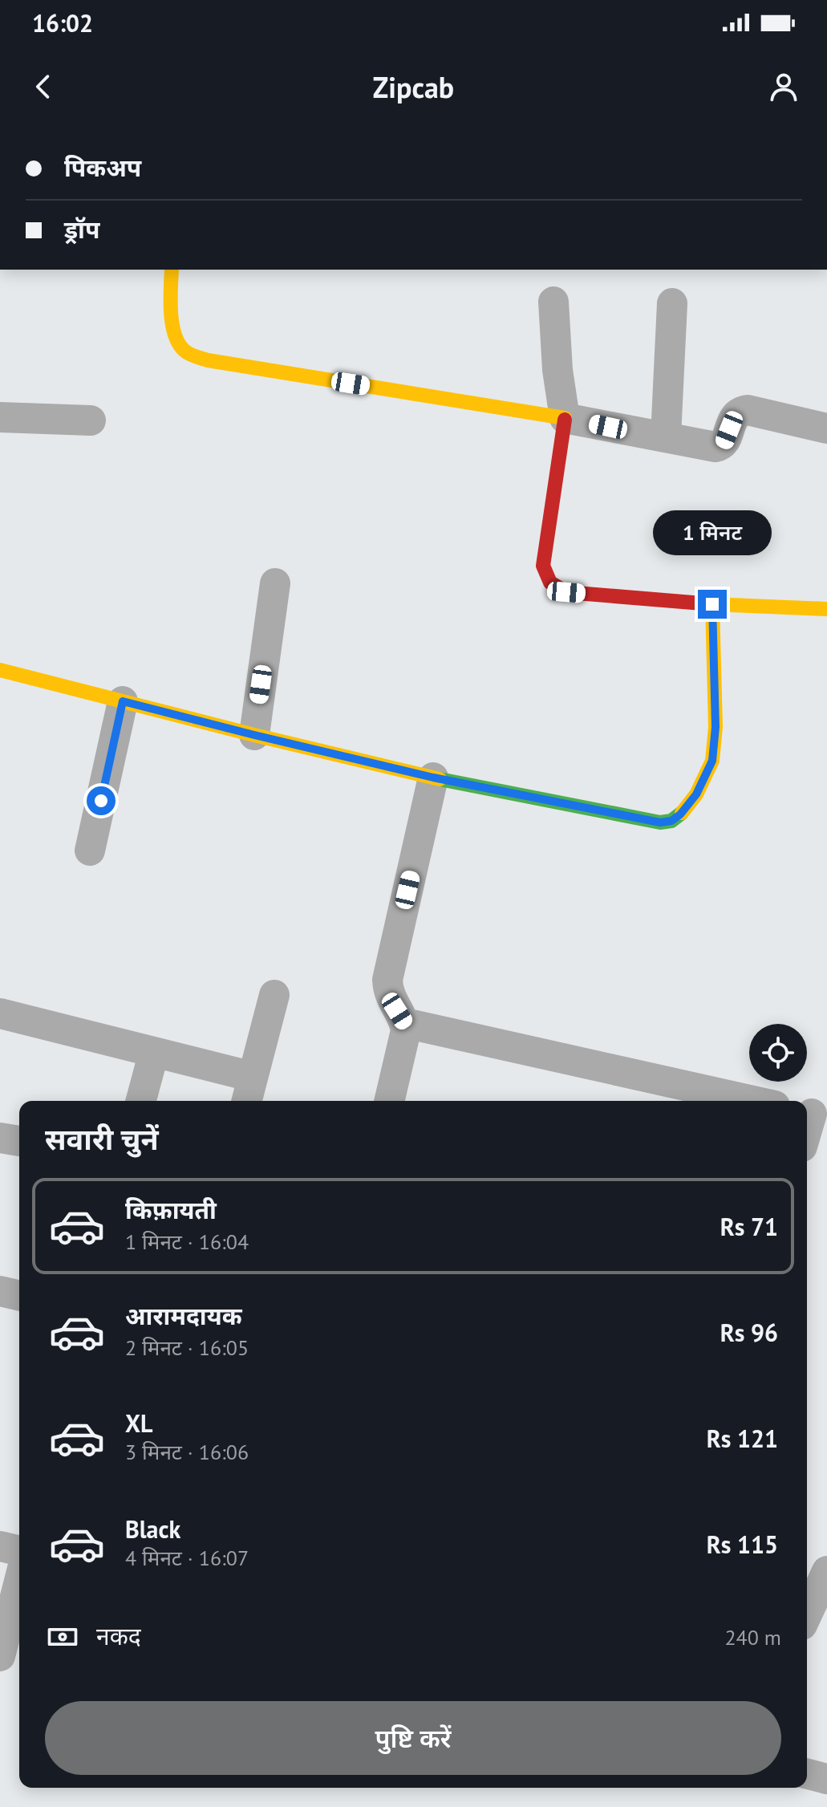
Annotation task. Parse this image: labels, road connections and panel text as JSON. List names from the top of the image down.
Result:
{
  "page": {
    "status": "16:02",
    "header": "Zipcab",
    "banner": ["पिकअप", "ड्रॉप"],
    "bubble": "1 मिनट",
    "heading": "सवारी चुनें",
    "list": [
      {
        "name": "किफ़ायती",
        "note": "1 मिनट · 16:04",
        "value": "Rs 71"
      },
      {
        "name": "आरामदायक",
        "note": "2 मिनट · 16:05",
        "value": "Rs 96"
      },
      {
        "name": "XL",
        "note": "3 मिनट · 16:06",
        "value": "Rs 121"
      },
      {
        "name": "Black",
        "note": "4 मिनट · 16:07",
        "value": "Rs 115"
      }
    ],
    "pay": ["नकद", "240 m"],
    "buttons": "पुष्टि करें"
  }
}
